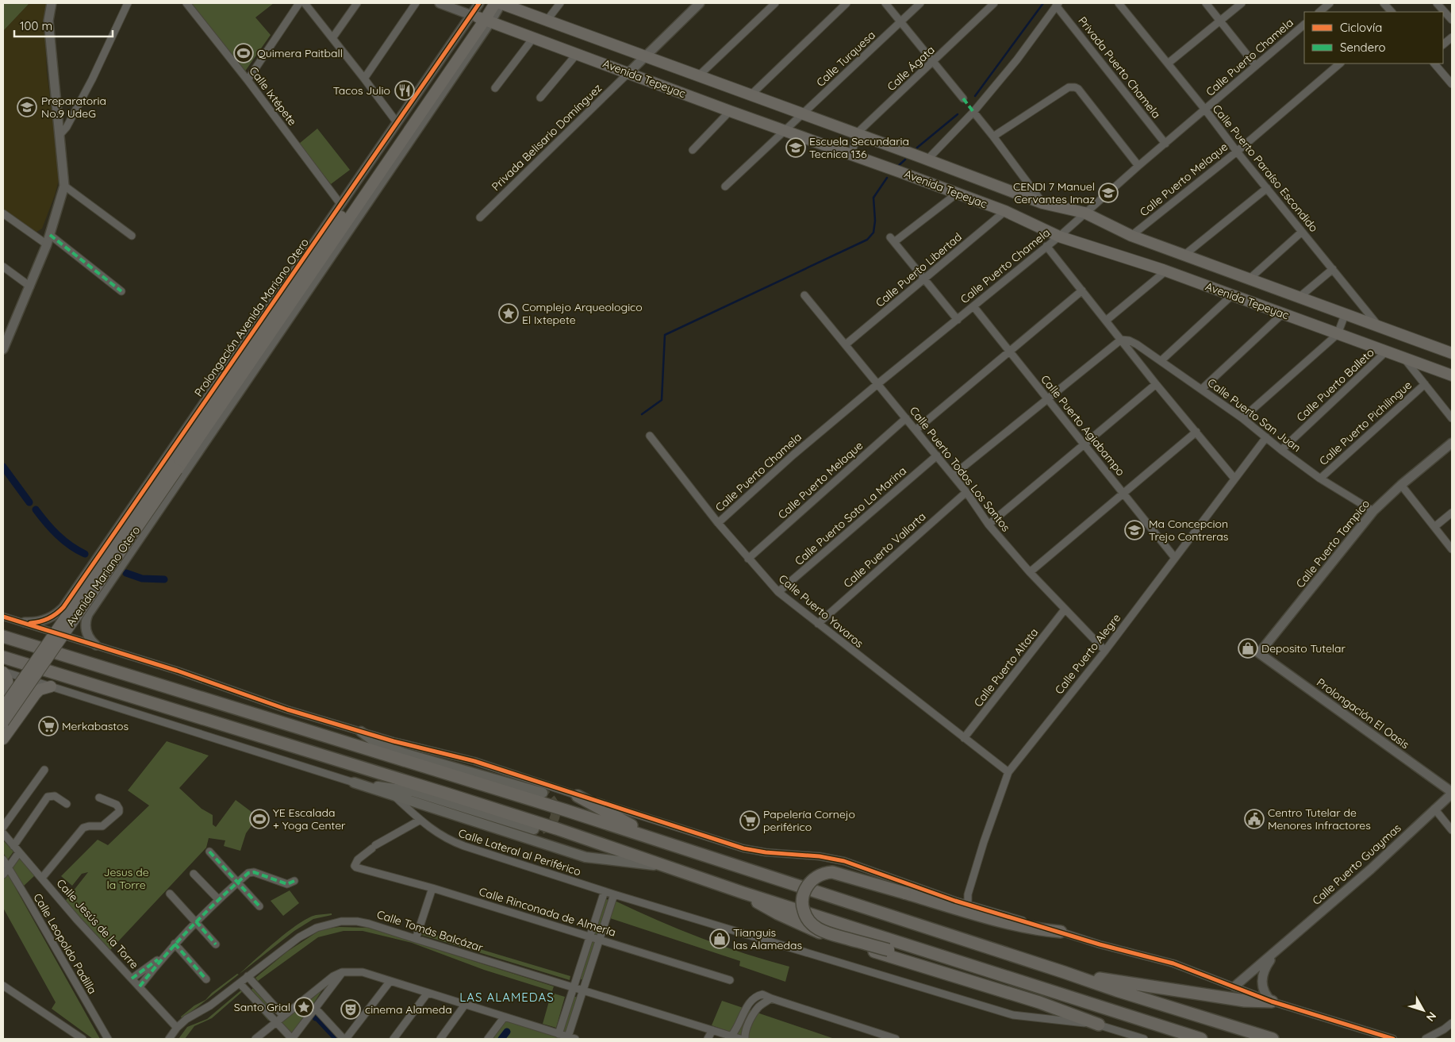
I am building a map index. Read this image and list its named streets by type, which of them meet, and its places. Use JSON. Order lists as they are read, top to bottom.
{
  "streets": {
    "main road": ["Avenida Tepeyac", "Prolongación Avenida Mariano Otero", "Avenida Mariano Otero"],
    "street": [
      "Calle Puerto Chamela",
      "Calle Turquesa",
      "Privada Puerto Chamela",
      "Calle Ágata",
      "Calle Ixtépete",
      "Privada Belisario Domínguez",
      "Calle Puerto Paraíso Escondido",
      "Calle Puerto Melaque",
      "Calle Puerto Libertad",
      "Calle Puerto Balleto",
      "Calle Puerto San Juan",
      "Calle Puerto Pichilingue",
      "Calle Puerto Agiabampo",
      "Calle Puerto Todos Los Santos",
      "Calle Puerto Soto La Marina",
      "Calle Puerto Tampico",
      "Calle Puerto Vallarta",
      "Calle Puerto Yavaros",
      "Calle Puerto Alegre",
      "Calle Puerto Altata",
      "Prolongación El Oasis",
      "Calle Lateral al Periférico",
      "Calle Puerto Guaymas",
      "Calle Rinconada de Almería",
      "Calle Jesús de la Torre",
      "Calle Tomás Balcázar",
      "Calle Leopoldo Padilla"
    ]
  },
  "crossings": [
    ["Calle Puerto Chamela", "Privada Puerto Chamela"],
    ["Calle Puerto Chamela", "Avenida Tepeyac"],
    ["Calle Puerto Chamela", "Calle Puerto Paraíso Escondido"],
    ["Calle Puerto Chamela", "Calle Puerto Agiabampo"],
    ["Calle Puerto Chamela", "Calle Puerto Todos Los Santos"],
    ["Calle Puerto Chamela", "Calle Puerto Yavaros"],
    ["Calle Turquesa", "Avenida Tepeyac"],
    ["Calle Ágata", "Avenida Tepeyac"],
    ["Avenida Tepeyac", "Privada Belisario Domínguez"],
    ["Avenida Tepeyac", "Calle Puerto Paraíso Escondido"],
    ["Avenida Tepeyac", "Calle Puerto Melaque"],
    ["Avenida Tepeyac", "Calle Puerto Libertad"],
    ["Avenida Tepeyac", "Prolongación Avenida Mariano Otero"],
    ["Avenida Tepeyac", "Calle Puerto Balleto"],
    ["Calle Ixtépete", "Prolongación Avenida Mariano Otero"],
    ["Calle Puerto Paraíso Escondido", "Calle Puerto Melaque"],
    ["Calle Puerto Melaque", "Calle Puerto Todos Los Santos"],
    ["Calle Puerto Melaque", "Calle Puerto Yavaros"],
    ["Calle Puerto Libertad", "Calle Puerto Todos Los Santos"],
    ["Prolongación Avenida Mariano Otero", "Avenida Mariano Otero"],
    ["Calle Puerto Balleto", "Calle Puerto San Juan"],
    ["Calle Puerto San Juan", "Calle Puerto Pichilingue"],
    ["Calle Puerto San Juan", "Calle Puerto Tampico"],
    ["Calle Puerto San Juan", "Calle Puerto Alegre"],
    ["Calle Puerto Agiabampo", "Calle Puerto Alegre"],
    ["Calle Puerto Todos Los Santos", "Calle Puerto Soto La Marina"],
    ["Calle Puerto Todos Los Santos", "Calle Puerto Vallarta"],
    ["Calle Puerto Todos Los Santos", "Calle Puerto Alegre"],
    ["Calle Puerto Todos Los Santos", "Calle Puerto Altata"],
    ["Calle Puerto Soto La Marina", "Calle Puerto Yavaros"],
    ["Calle Puerto Tampico", "Prolongación El Oasis"],
    ["Calle Puerto Vallarta", "Calle Puerto Yavaros"],
    ["Calle Puerto Yavaros", "Calle Puerto Alegre"],
    ["Calle Puerto Yavaros", "Calle Puerto Altata"],
    ["Prolongación El Oasis", "Calle Puerto Guaymas"],
    ["Calle Lateral al Periférico", "Calle Rinconada de Almería"],
    ["Calle Jesús de la Torre", "Calle Tomás Balcázar"]
  ],
  "districts": ["LAS ALAMEDAS"],
  "parks": ["Jesus de la Torre"],
  "places": {
    "sports": ["Quimera Paitball", "YE Escalada + Yoga Center"],
    "restaurant": ["Tacos Julio"],
    "school or university": [
      "Preparatoria No.9 UdeG",
      "Escuela Secundaria Tecnica 136",
      "CENDI 7 Manuel Cervantes Imaz",
      "Ma Concepcion Trejo Contreras"
    ],
    "place": ["Complejo Arqueologico El Ixtepete", "Santo Grial"],
    "shop": ["Deposito Tutelar", "Tianguis las Alamedas"],
    "supermarket": ["Merkabastos", "Papelería Cornejo periférico"],
    "public building": ["Centro Tutelar de Menores Infractores"],
    "theatre": ["cinema Alameda"]
  },
  "legend": ["Ciclovía", "Sendero"],
  "scale_bar": "100 m",
  "north": "bottom right"
}
